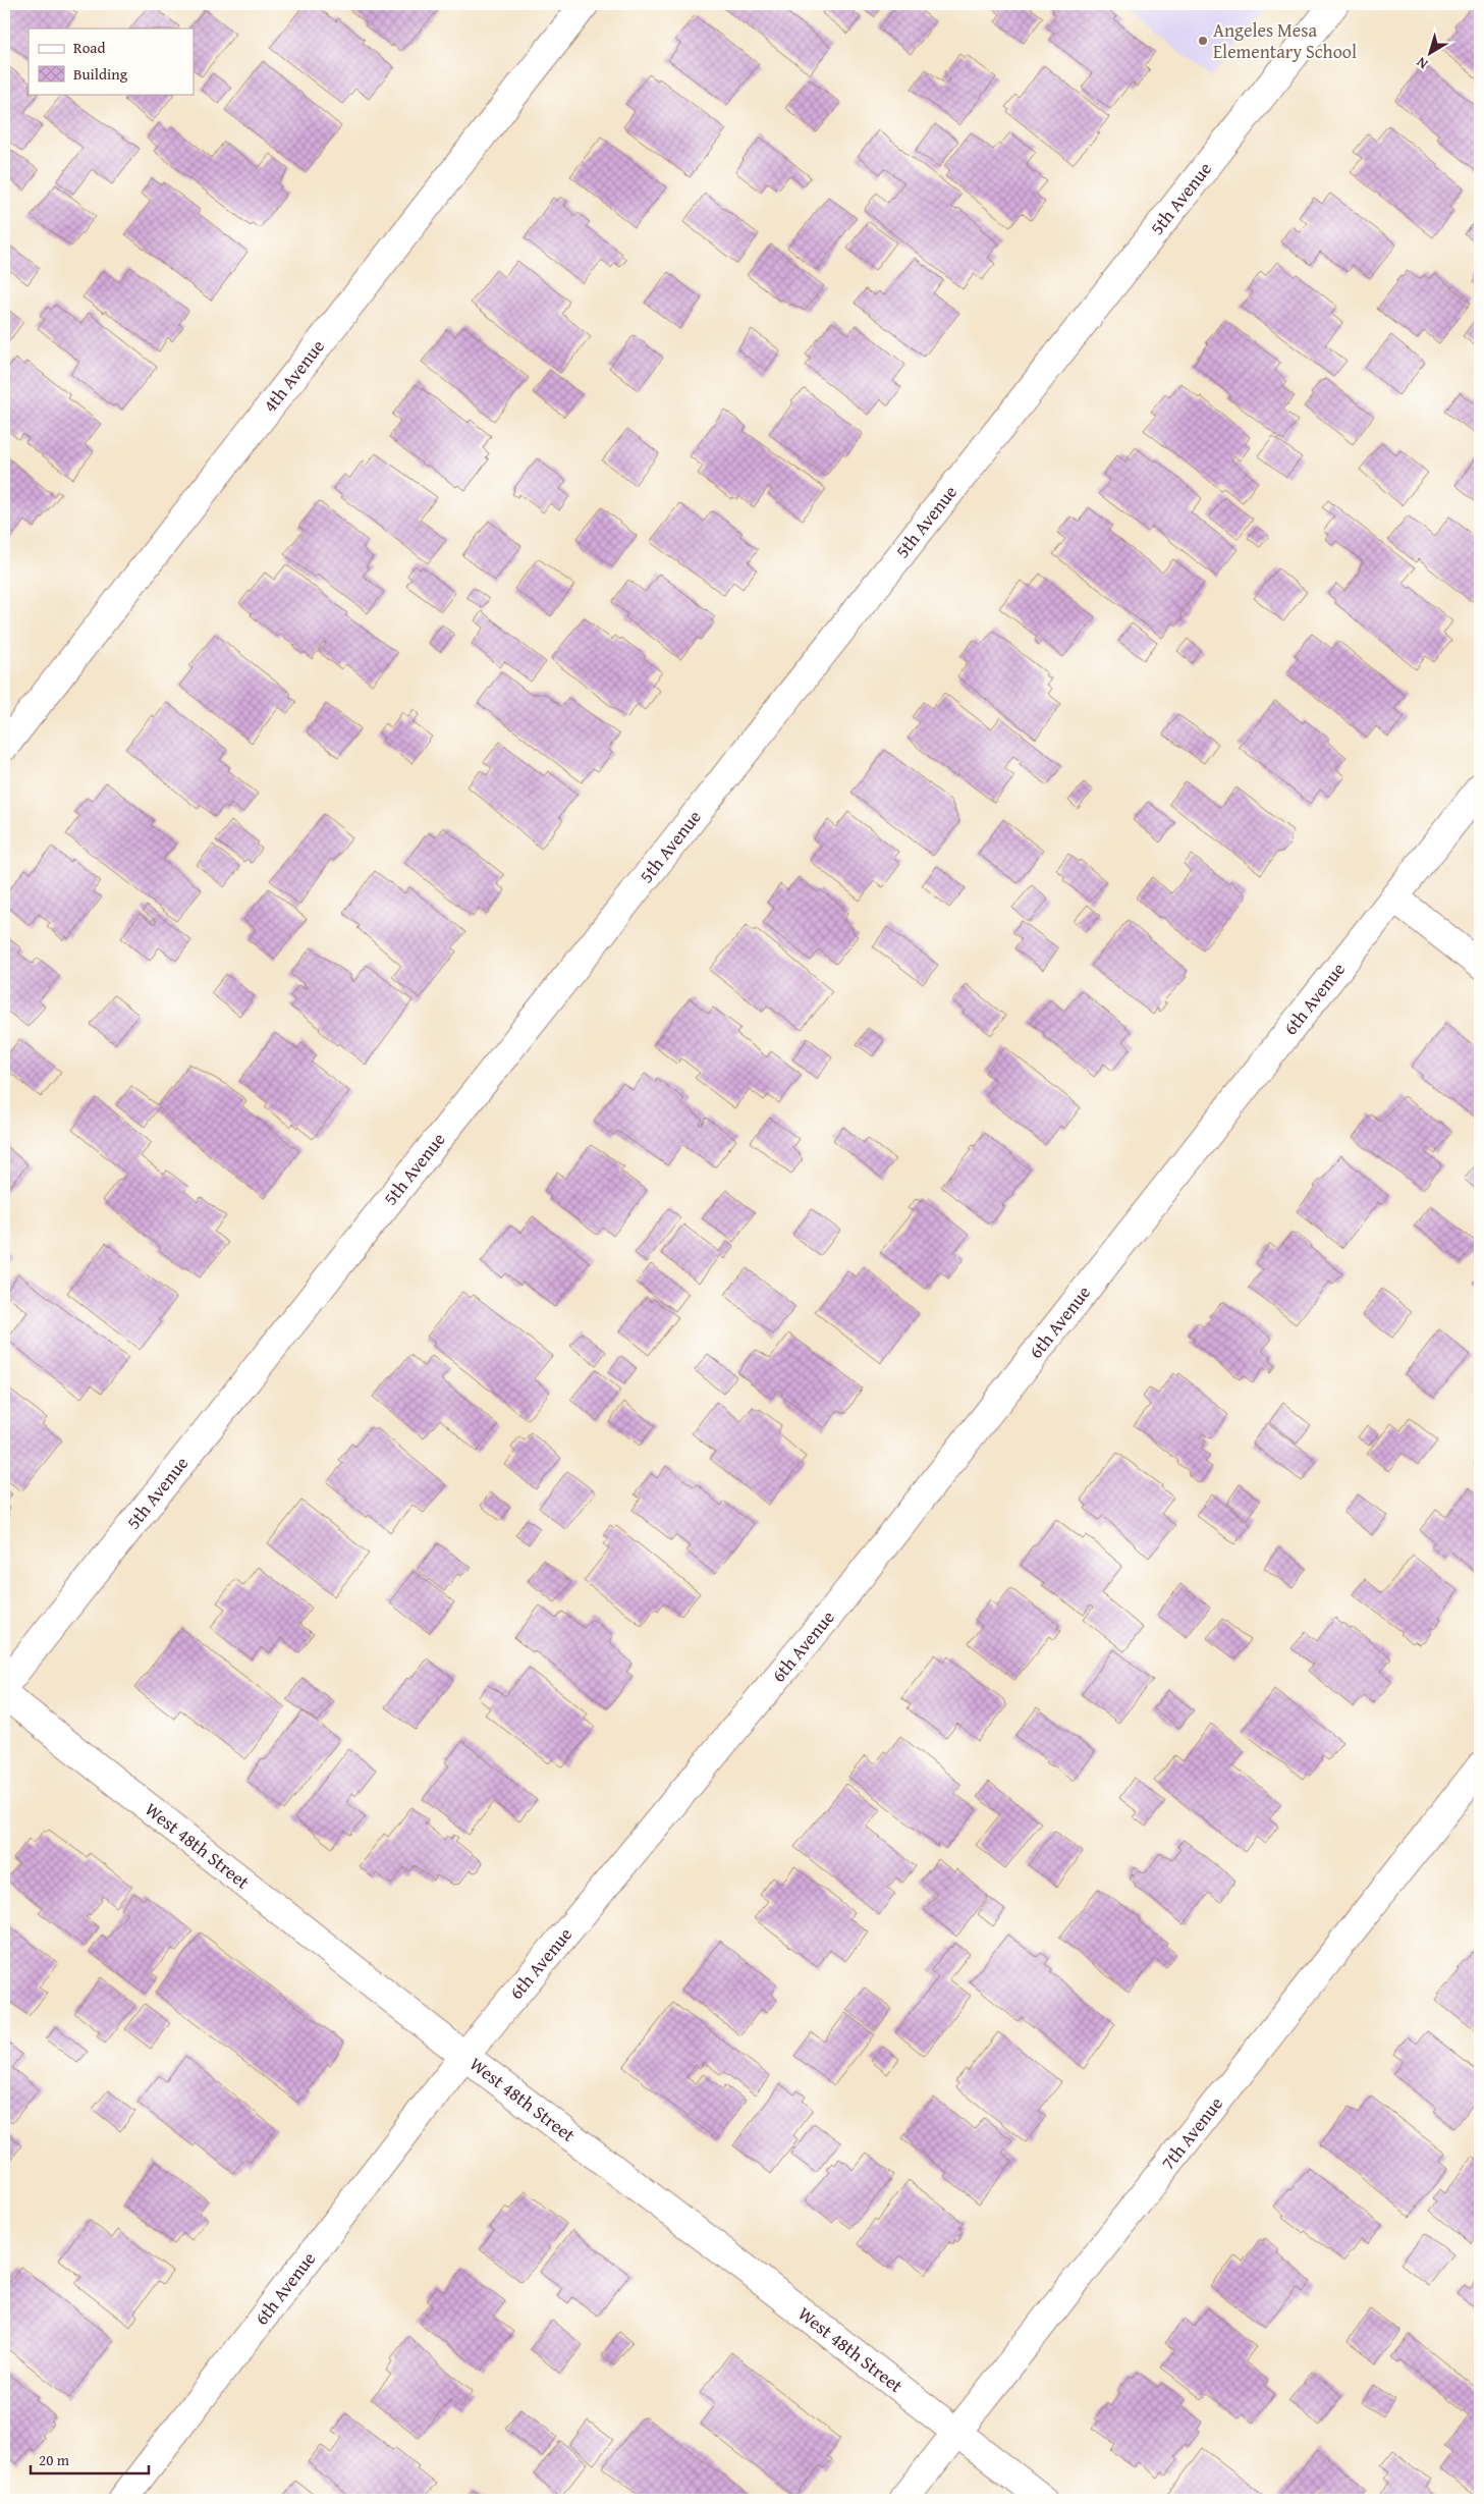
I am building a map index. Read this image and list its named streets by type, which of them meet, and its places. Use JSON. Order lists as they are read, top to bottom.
{
  "streets": {
    "street": [
      "5th Avenue",
      "4th Avenue",
      "6th Avenue",
      "West 48th Street",
      "7th Avenue"
    ]
  },
  "crossings": [
    ["6th Avenue", "West 48th Street"],
    ["West 48th Street", "7th Avenue"]
  ],
  "places": ["Angeles Mesa Elementary School"],
  "legend": ["Road", "Building"],
  "scale_bar": "20 m",
  "north": "bottom left"
}
